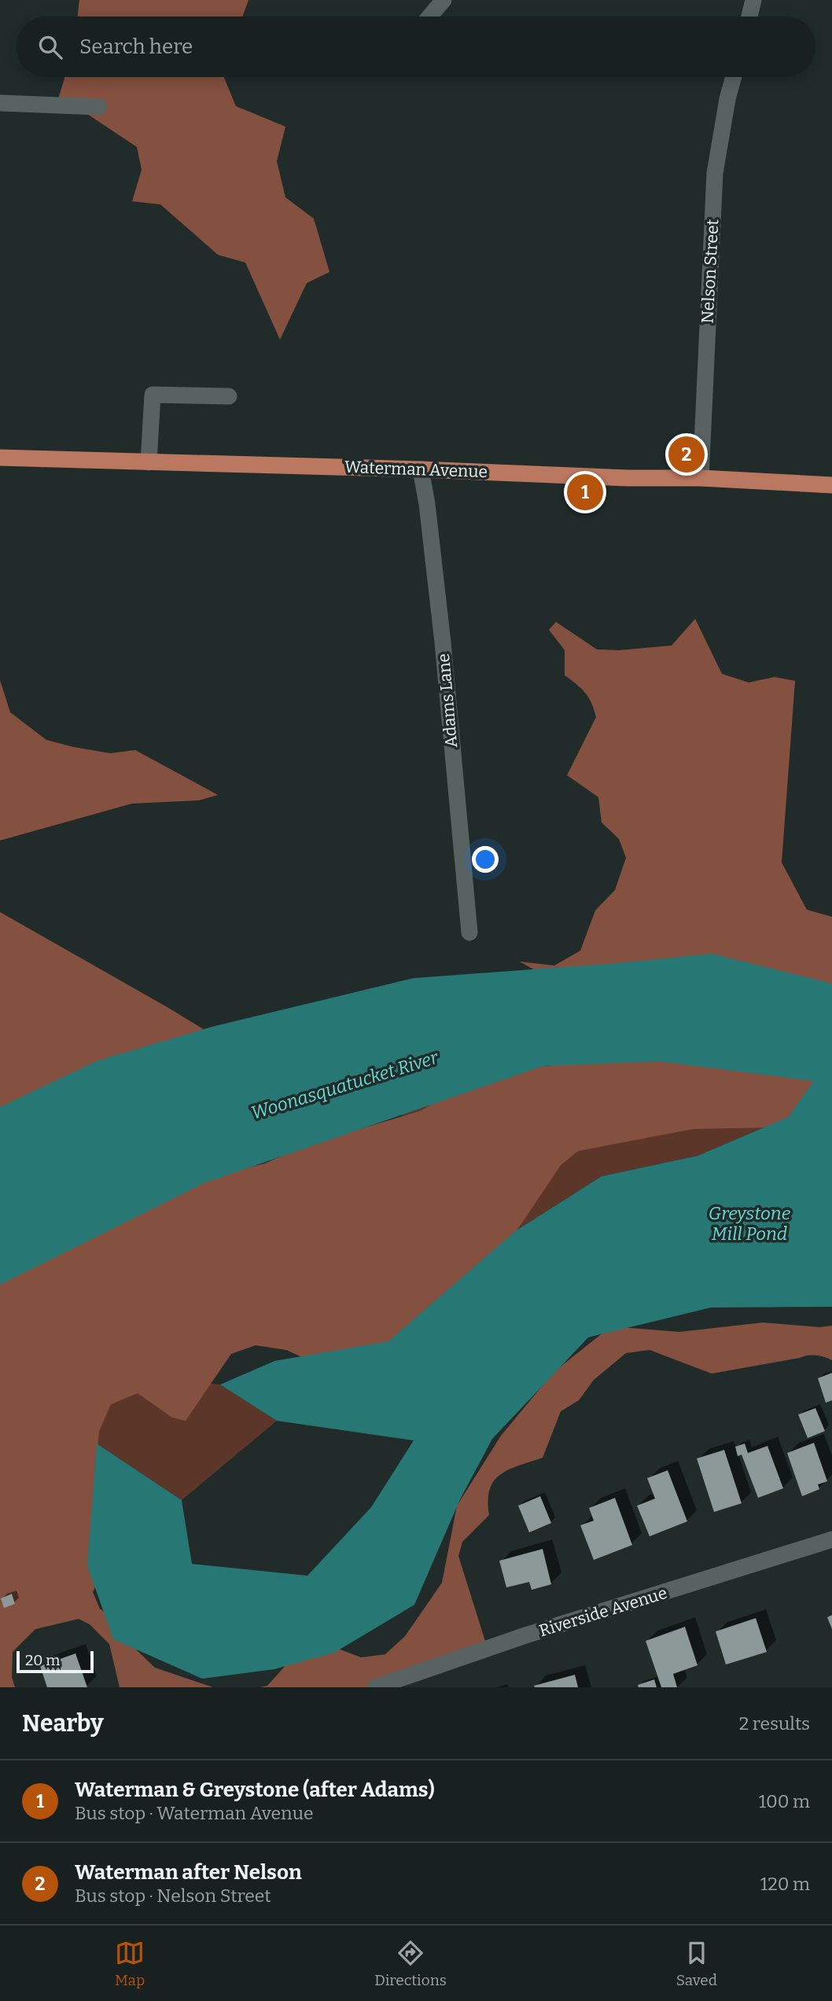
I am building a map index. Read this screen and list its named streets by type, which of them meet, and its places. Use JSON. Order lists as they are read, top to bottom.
{
  "streets": {
    "main road": ["Waterman Avenue"],
    "street": ["Nelson Street", "Adams Lane", "Riverside Avenue"]
  },
  "crossings": [
    ["Nelson Street", "Waterman Avenue"],
    ["Waterman Avenue", "Adams Lane"]
  ],
  "water": ["Woonasquatucket River", "Greystone Mill Pond"],
  "scale_bar": "20 m",
  "page": {
    "search": "Search here",
    "pins": ["2", "1"],
    "scale": "20 m",
    "heading": ["Nearby", "2 results"],
    "list": [
      {
        "mark": "1",
        "name": "Waterman & Greystone (after Adams)",
        "note": "Bus stop · Waterman Avenue",
        "value": "100 m"
      },
      {
        "mark": "2",
        "name": "Waterman after Nelson",
        "note": "Bus stop · Nelson Street",
        "value": "120 m"
      }
    ],
    "nav": ["Map", "Directions", "Saved"]
  }
}
